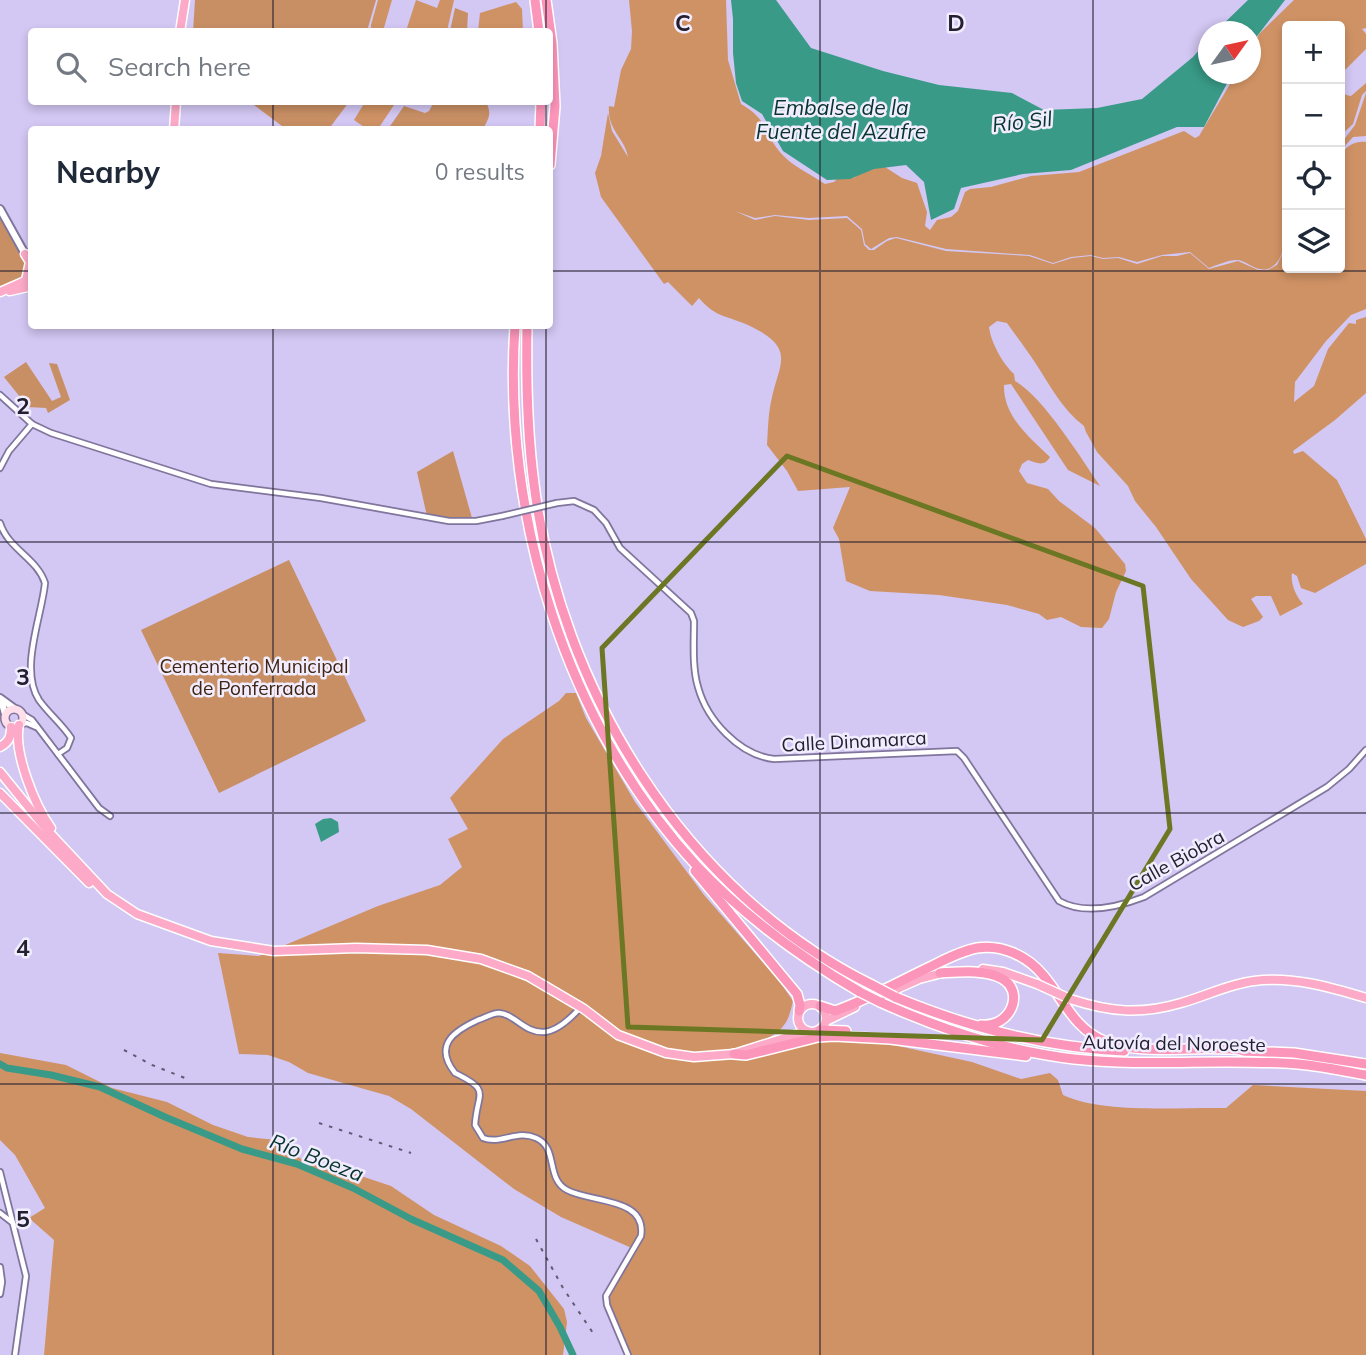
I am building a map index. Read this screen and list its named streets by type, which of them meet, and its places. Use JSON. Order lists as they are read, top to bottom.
{
  "streets": {
    "highway": ["Autovía del Noroeste"],
    "street": ["Calle Dinamarca", "Calle Biobra"]
  },
  "crossings": [
    ["Calle Dinamarca", "Calle Biobra"]
  ],
  "water": ["Embalse de la Fuente del Azufre", "Río Sil", "Río Boeza"],
  "parks": ["Cementerio Municipal de Ponferrada"],
  "north": "top right",
  "page": {
    "map_buttons": ["+", "−"],
    "search": "Search here",
    "heading": ["Nearby", "0 results"]
  },
  "grid": {
    "columns": ["C", "D"],
    "rows": [
      "2",
      "3",
      "4",
      "5"
    ]
  }
}
